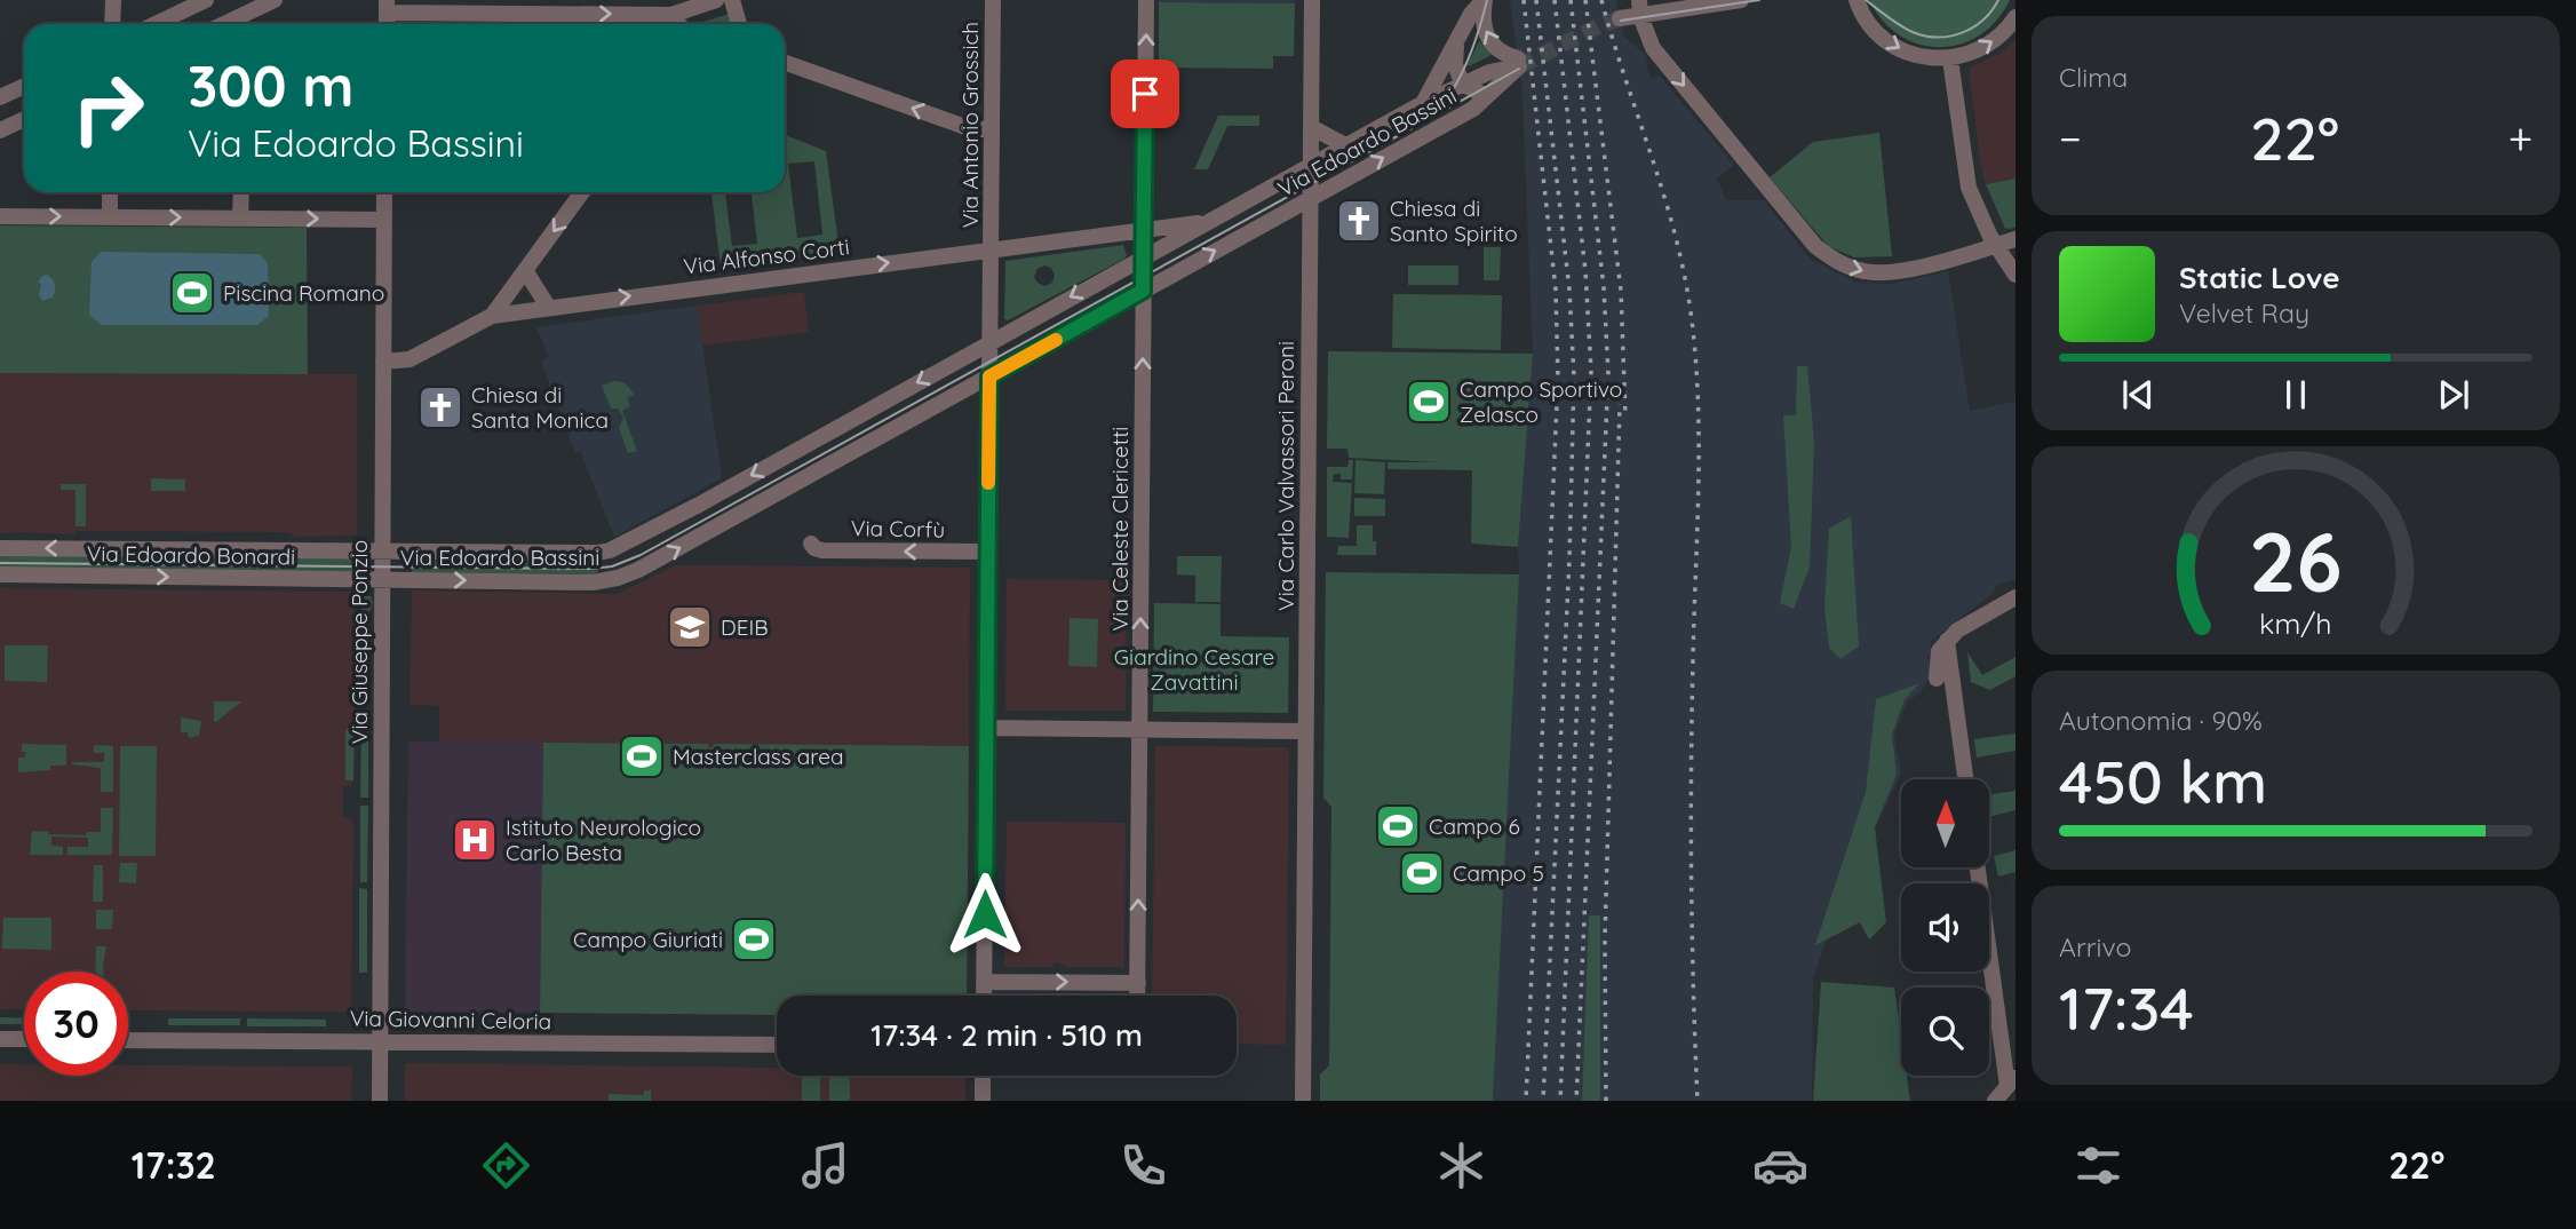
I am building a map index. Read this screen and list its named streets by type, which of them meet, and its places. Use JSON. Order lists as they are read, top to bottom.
{
  "streets": {
    "street": [
      "Via Antonio Grossich",
      "Via Edoardo Bassini",
      "Via Alfonso Corti",
      "Via Carlo Valvassori Peroni",
      "Via Corfù",
      "Via Celeste Clericetti",
      "Via Edoardo Bonardi",
      "Via Giuseppe Ponzio",
      "Via Giovanni Celoria"
    ]
  },
  "crossings": [
    ["Via Antonio Grossich", "Via Edoardo Bassini"],
    ["Via Antonio Grossich", "Via Alfonso Corti"],
    ["Via Edoardo Bassini", "Via Alfonso Corti"],
    ["Via Edoardo Bassini", "Via Carlo Valvassori Peroni"],
    ["Via Edoardo Bassini", "Via Celeste Clericetti"],
    ["Via Edoardo Bassini", "Via Edoardo Bonardi"],
    ["Via Edoardo Bassini", "Via Giuseppe Ponzio"],
    ["Via Alfonso Corti", "Via Giuseppe Ponzio"],
    ["Via Edoardo Bonardi", "Via Giuseppe Ponzio"],
    ["Via Giuseppe Ponzio", "Via Giovanni Celoria"]
  ],
  "one_way": ["Via Alfonso Corti", "Via Corfù", "Via Celeste Clericetti"],
  "parks": ["Giardino Cesare Zavattini"],
  "places": {
    "church": ["Chiesa di Santo Spirito", "Chiesa di Santa Monica"],
    "sports": [
      "Piscina Romano",
      "Campo Sportivo Zelasco",
      "Masterclass area",
      "Campo 6",
      "Campo 5",
      "Campo Giuriati"
    ],
    "school or university": ["DEIB"],
    "hospital": ["Istituto Neurologico Carlo Besta"]
  },
  "north": "top",
  "page": {
    "tile": [
      "Clima",
      ["Autonomia · 90%", "450 km"],
      ["Arrivo", "17:34"]
    ],
    "turn": ["300 m", "Via Edoardo Bassini"],
    "heat": ["−", "22°", "+"],
    "song": ["Static Love", "Velvet Ray"],
    "limit": "30",
    "trip": "17:34 · 2 min · 510 m",
    "tabs": ["17:32", "22°"],
    "gauge": ["26", "km/h"]
  }
}
